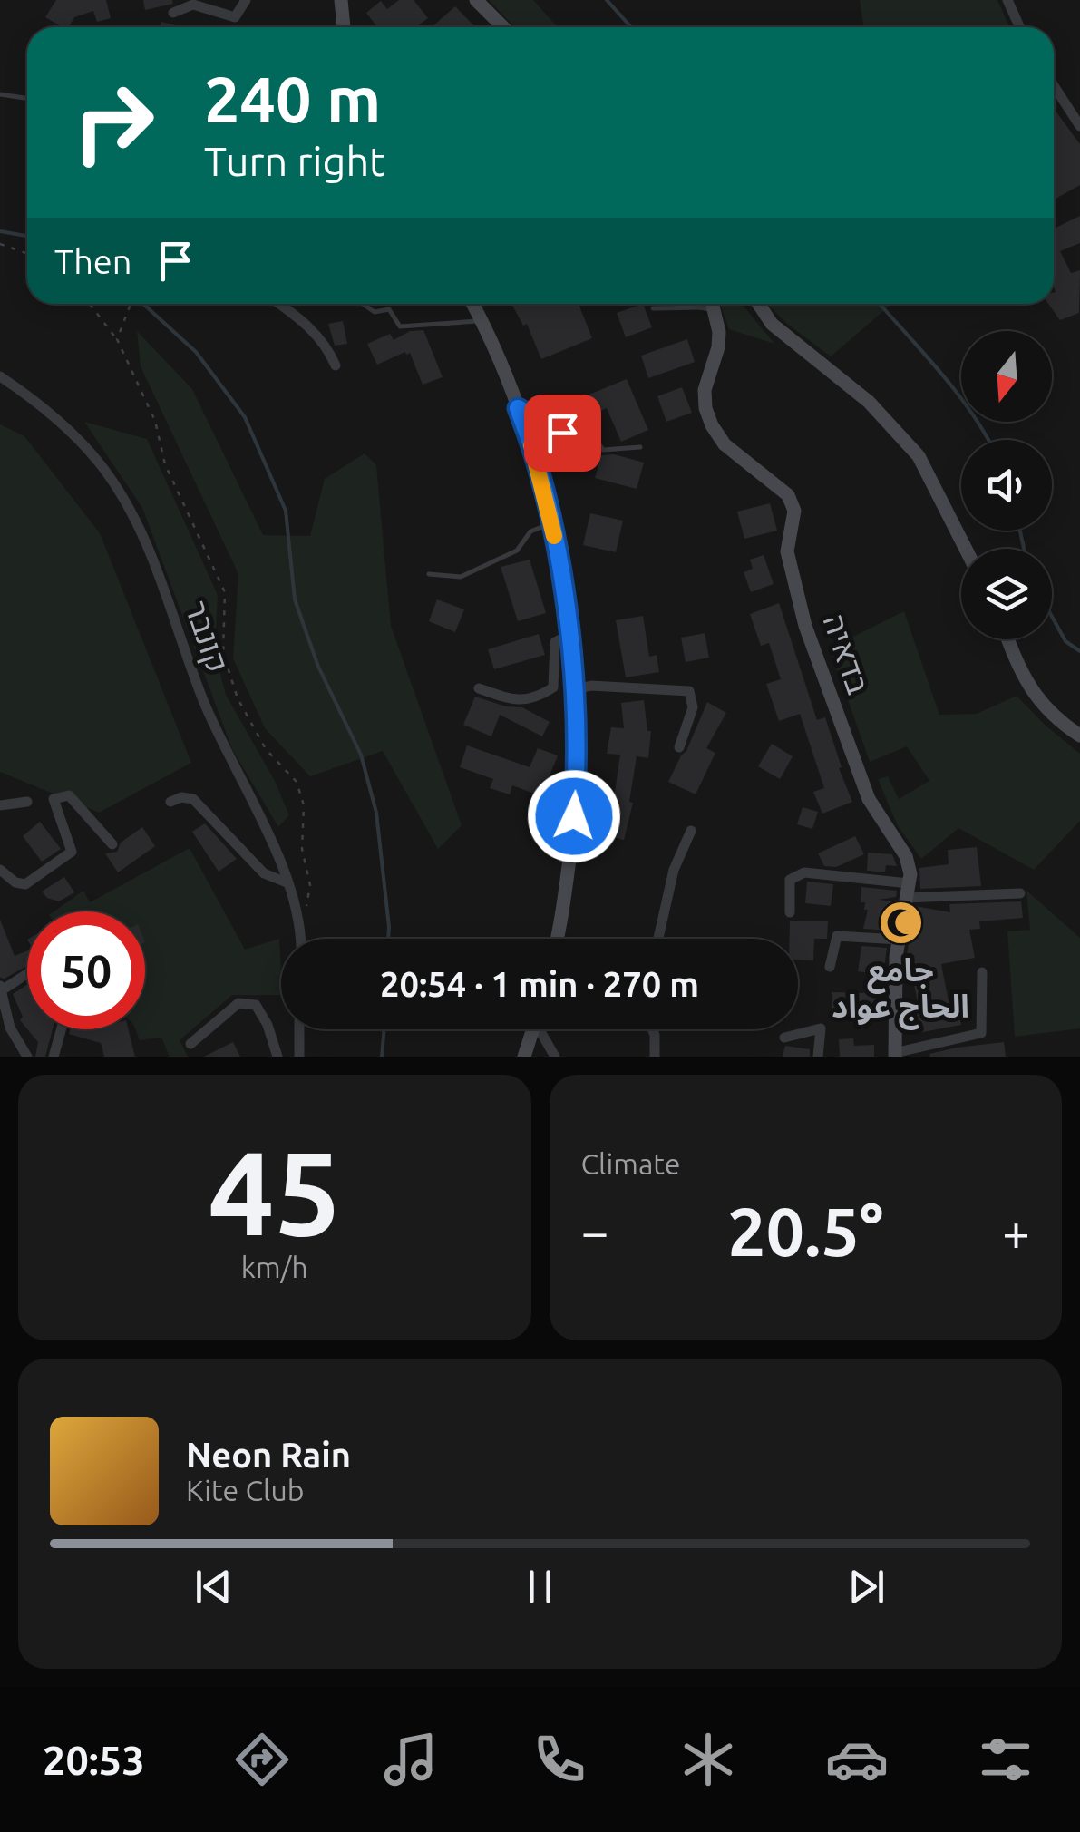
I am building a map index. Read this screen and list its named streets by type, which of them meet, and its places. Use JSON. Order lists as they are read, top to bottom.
{
  "streets": {
    "street": ["קונבר", "בדאיה"]
  },
  "places": {
    "mosque": ["جامع الحاج عواد"]
  },
  "north": "bottom",
  "page": {
    "turn": ["240 m", "Turn right"],
    "then": "Then",
    "limit": "50",
    "trip": "20:54 · 1 min · 270 m",
    "tile": [
      ["45", "km/h"],
      "Climate"
    ],
    "heat": ["−", "20.5°", "+"],
    "song": ["Neon Rain", "Kite Club"],
    "tabs": "20:53"
  }
}
